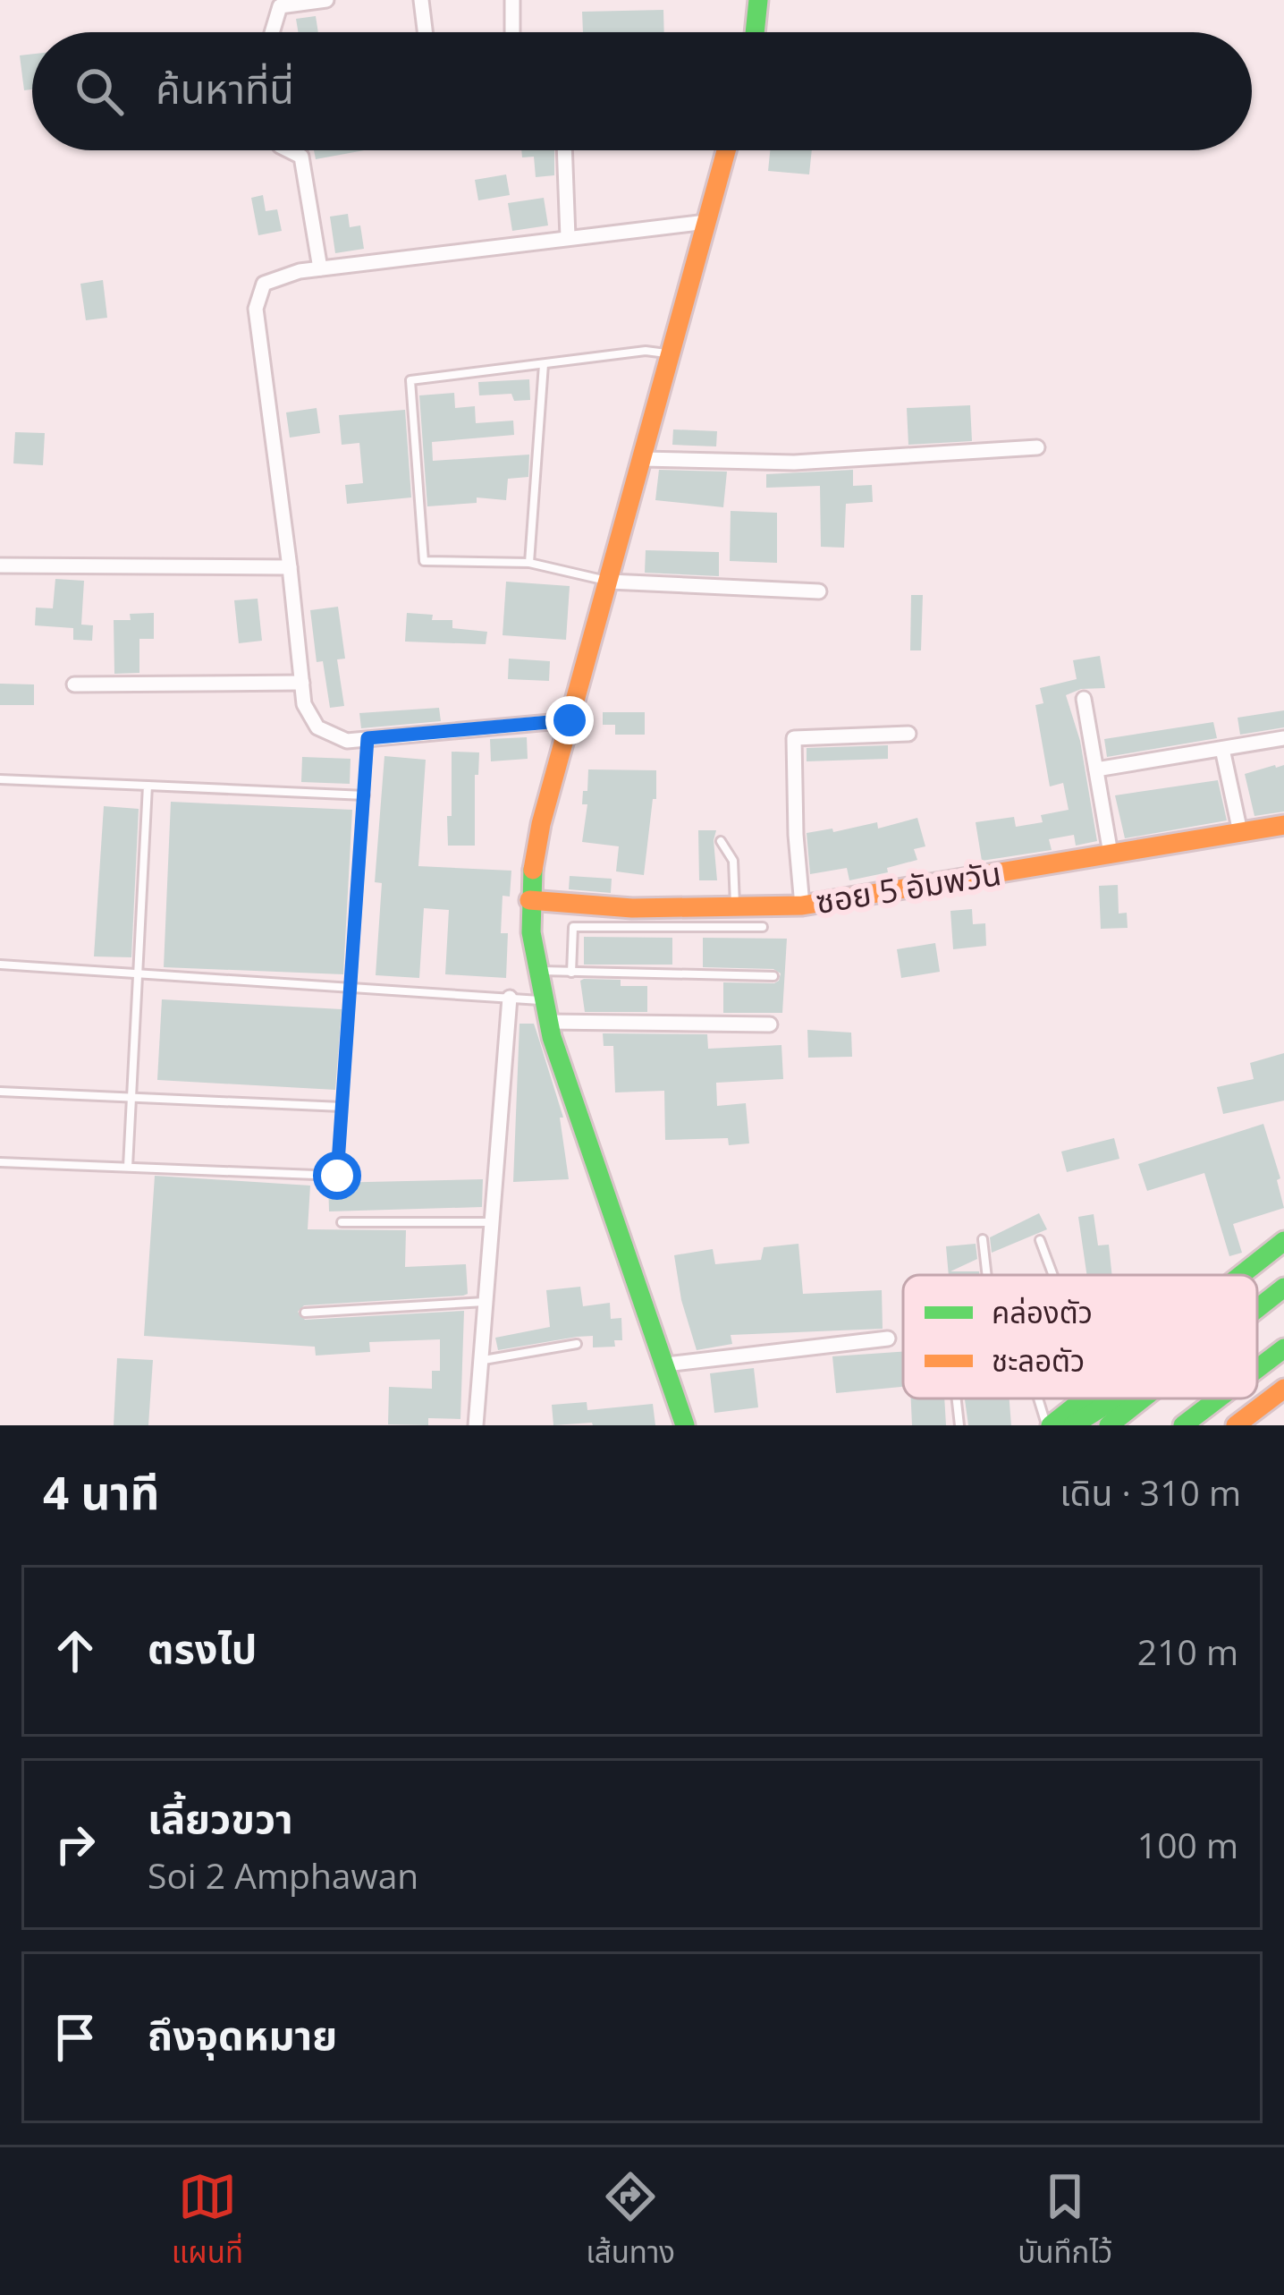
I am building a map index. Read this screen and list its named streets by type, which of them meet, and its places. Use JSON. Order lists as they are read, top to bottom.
{
  "streets": {
    "street": ["ซอย 5 อัมพวัน"]
  },
  "legend": ["คล่องตัว", "ชะลอตัว"],
  "page": {
    "search": "ค้นหาที่นี่",
    "heading": ["4 นาที", "เดิน · 310 m"],
    "list": [
      ["ตรงไป", "210 m"],
      ["เลี้ยวขวา", "Soi 2 Amphawan", "100 m"],
      "ถึงจุดหมาย"
    ],
    "nav": ["แผนที่", "เส้นทาง", "บันทึกไว้"]
  }
}
